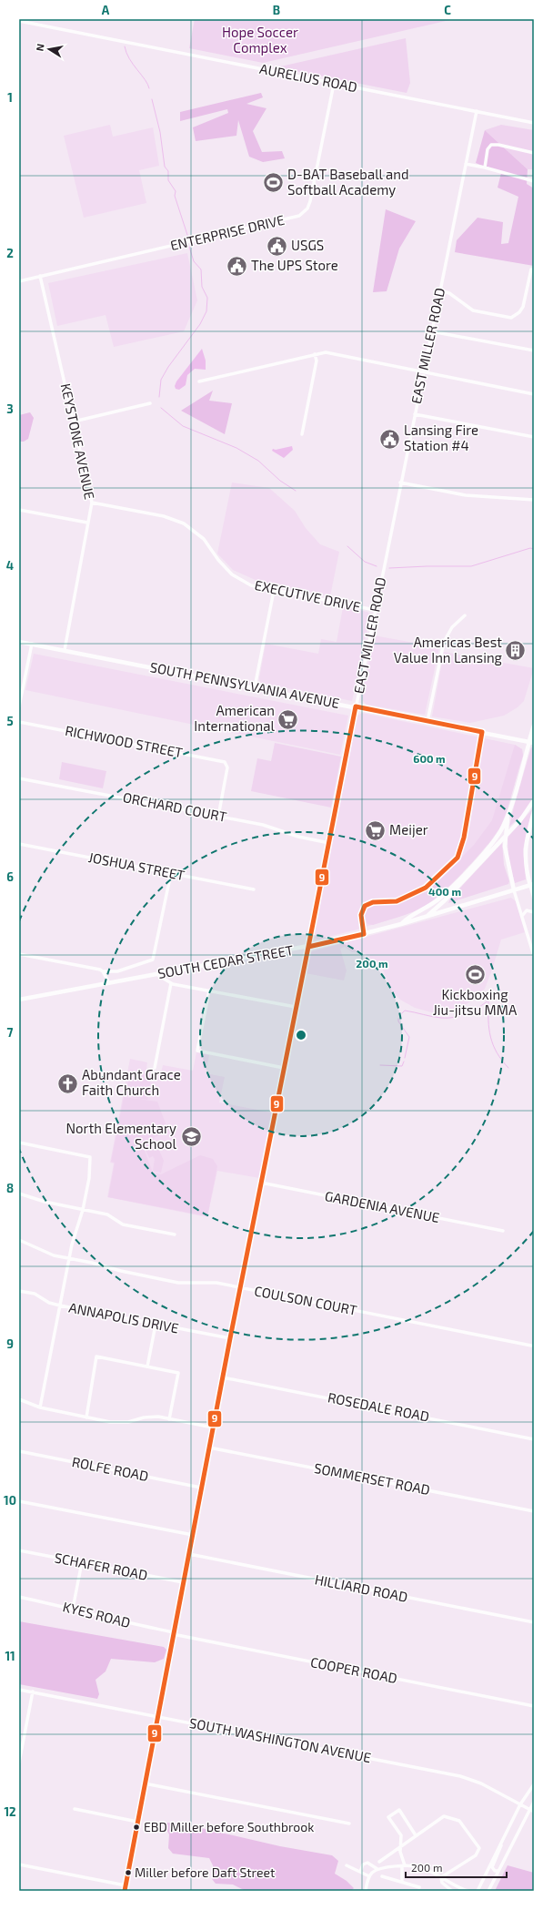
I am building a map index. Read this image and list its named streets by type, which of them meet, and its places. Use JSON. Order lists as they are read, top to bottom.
{
  "streets": {
    "main road": ["SOUTH PENNSYLVANIA AVENUE", "SOUTH CEDAR STREET"],
    "street": [
      "AURELIUS ROAD",
      "ENTERPRISE DRIVE",
      "EAST MILLER ROAD",
      "KEYSTONE AVENUE",
      "EXECUTIVE DRIVE",
      "RICHWOOD STREET",
      "ORCHARD COURT",
      "JOSHUA STREET",
      "GARDENIA AVENUE",
      "COULSON COURT",
      "ANNAPOLIS DRIVE",
      "ROSEDALE ROAD",
      "ROLFE ROAD",
      "SOMMERSET ROAD",
      "SCHAFER ROAD",
      "HILLIARD ROAD",
      "KYES ROAD",
      "COOPER ROAD",
      "SOUTH WASHINGTON AVENUE"
    ]
  },
  "crossings": [
    ["AURELIUS ROAD", "ENTERPRISE DRIVE"],
    ["AURELIUS ROAD", "EAST MILLER ROAD"],
    ["ENTERPRISE DRIVE", "KEYSTONE AVENUE"],
    ["EAST MILLER ROAD", "EXECUTIVE DRIVE"],
    ["EAST MILLER ROAD", "SOUTH PENNSYLVANIA AVENUE"],
    ["EAST MILLER ROAD", "ORCHARD COURT"],
    ["EAST MILLER ROAD", "SOUTH CEDAR STREET"],
    ["EAST MILLER ROAD", "GARDENIA AVENUE"],
    ["EAST MILLER ROAD", "COULSON COURT"],
    ["EAST MILLER ROAD", "ANNAPOLIS DRIVE"],
    ["EAST MILLER ROAD", "ROSEDALE ROAD"],
    ["EAST MILLER ROAD", "ROLFE ROAD"],
    ["EAST MILLER ROAD", "SOMMERSET ROAD"],
    ["EAST MILLER ROAD", "SCHAFER ROAD"],
    ["EAST MILLER ROAD", "HILLIARD ROAD"],
    ["EAST MILLER ROAD", "KYES ROAD"],
    ["EAST MILLER ROAD", "COOPER ROAD"],
    ["EAST MILLER ROAD", "SOUTH WASHINGTON AVENUE"],
    ["KEYSTONE AVENUE", "EXECUTIVE DRIVE"],
    ["KEYSTONE AVENUE", "SOUTH PENNSYLVANIA AVENUE"],
    ["RICHWOOD STREET", "ORCHARD COURT"],
    ["KYES ROAD", "COOPER ROAD"]
  ],
  "parks": ["Hope Soccer Complex"],
  "places": {
    "sports": ["D-BAT Baseball and Softball Academy", "Kickboxing Jiu-jitsu MMA"],
    "public building": ["USGS", "The UPS Store", "Lansing Fire Station #4"],
    "building": ["Americas Best Value Inn Lansing"],
    "supermarket": ["American International", "Meijer"],
    "church": ["Abundant Grace Faith Church"],
    "school or university": ["North Elementary School"],
    "other": ["EBD Miller before Southbrook", "Miller before Daft Street"]
  },
  "lines": ["transit line 9"],
  "scale_bar": "200 m",
  "north": "left",
  "grid": {
    "columns": ["A", "B", "C"],
    "rows": [
      "1",
      "2",
      "3",
      "4",
      "5",
      "6",
      "7",
      "8",
      "9",
      "10",
      "11",
      "12"
    ]
  },
  "rings": ["600 m", "400 m", "200 m"]
}
